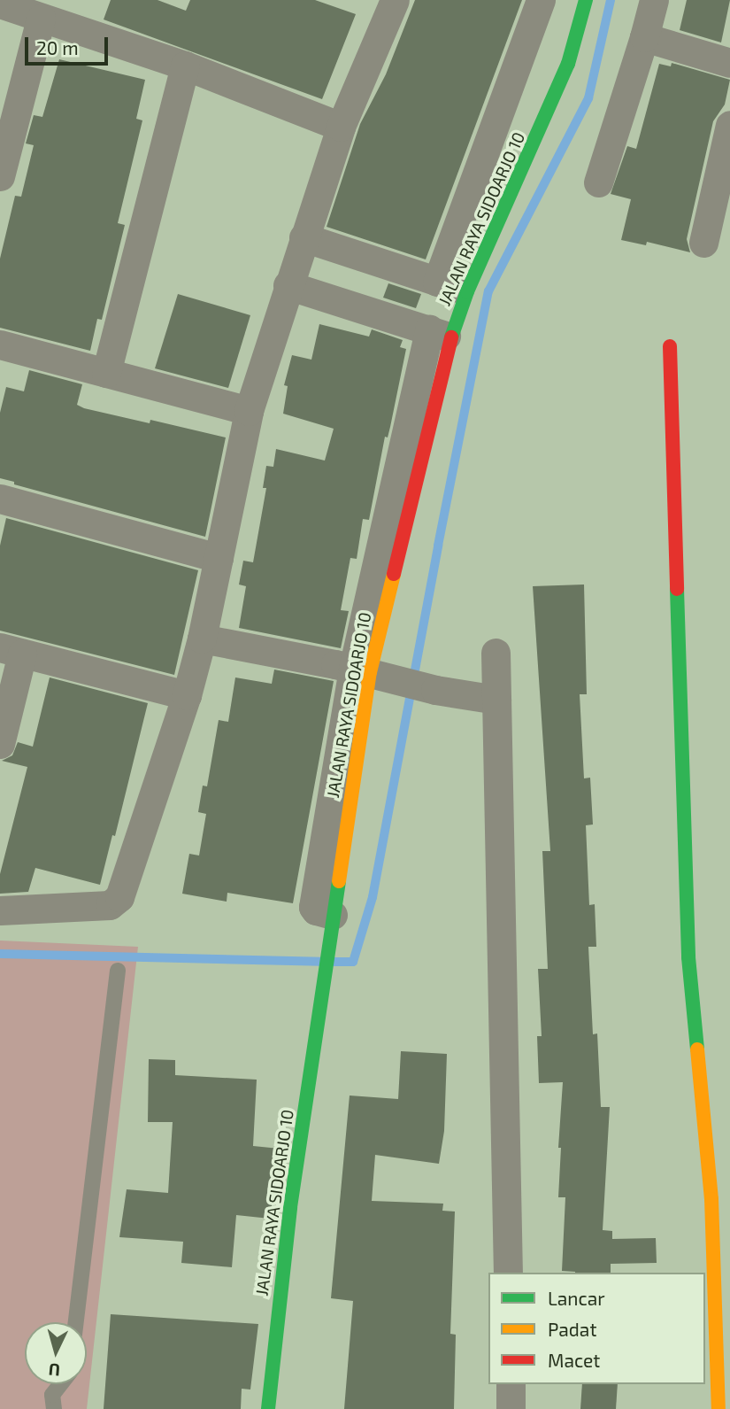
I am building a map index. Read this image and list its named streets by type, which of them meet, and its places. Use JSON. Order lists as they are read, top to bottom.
{
  "streets": {
    "street": ["JALAN RAYA SIDOARJO 10"]
  },
  "legend": ["Lancar", "Padat", "Macet"],
  "scale_bar": "20 m",
  "north": "bottom"
}
